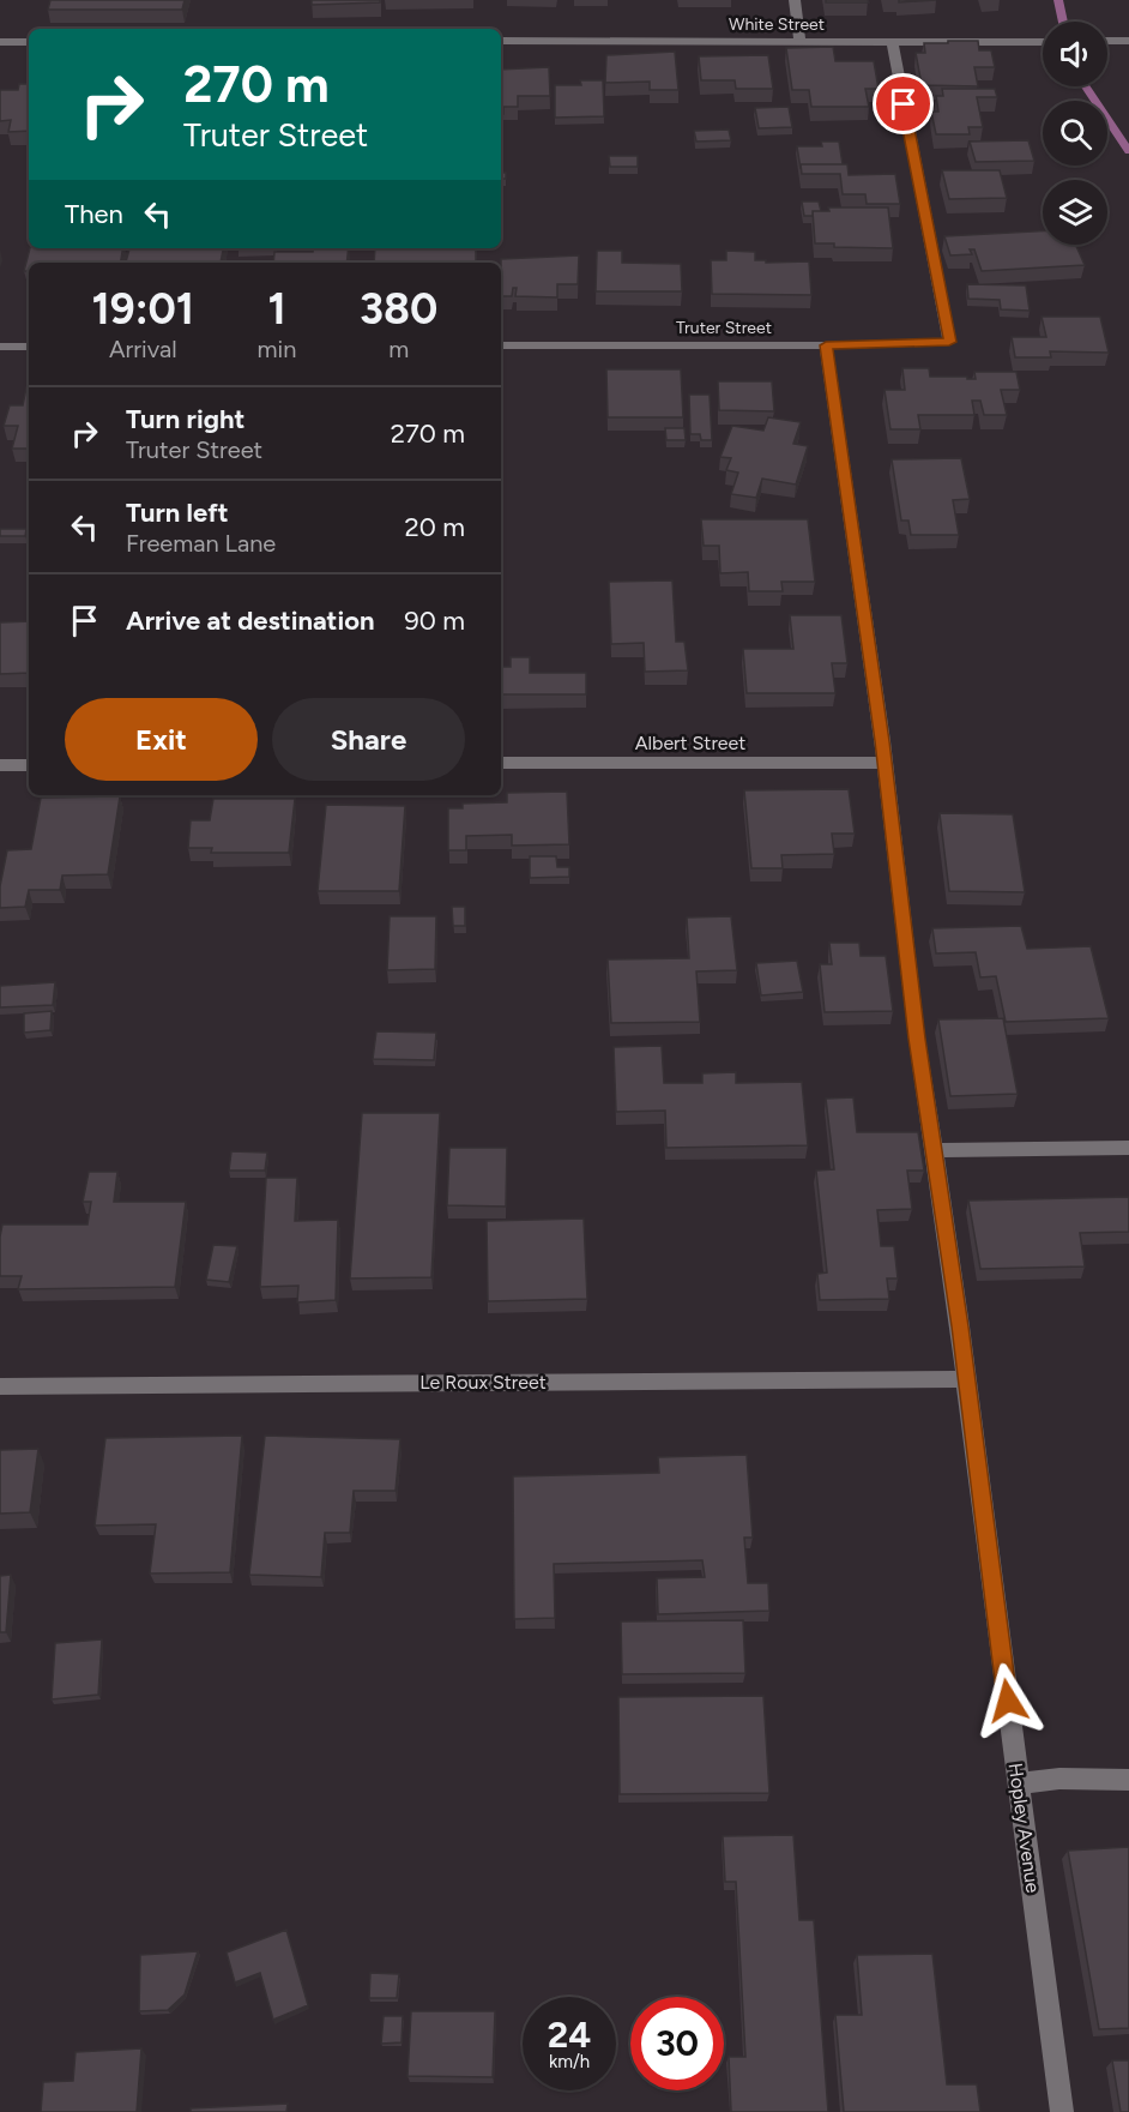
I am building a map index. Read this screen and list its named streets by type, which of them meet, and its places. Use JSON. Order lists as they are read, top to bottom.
{
  "streets": {
    "street": [
      "White Street",
      "Truter Street",
      "Albert Street",
      "Le Roux Street",
      "Hopley Avenue"
    ]
  },
  "crossings": [
    ["White Street", "Truter Street"],
    ["Truter Street", "Hopley Avenue"],
    ["Albert Street", "Hopley Avenue"],
    ["Le Roux Street", "Hopley Avenue"]
  ],
  "page": {
    "turn": ["270 m", "Truter Street"],
    "then": "Then",
    "eta": [
      "19:01",
      "Arrival",
      "1",
      "min",
      "380",
      "m"
    ],
    "list": [
      {
        "name": "Turn right",
        "note": "Truter Street",
        "value": "270 m"
      },
      {
        "name": "Turn left",
        "note": "Freeman Lane",
        "value": "20 m"
      },
      {
        "name": "Arrive at destination",
        "value": "90 m"
      }
    ],
    "buttons": ["Exit", "Share"],
    "speed": "24 km/h",
    "limit": "30"
  }
}
